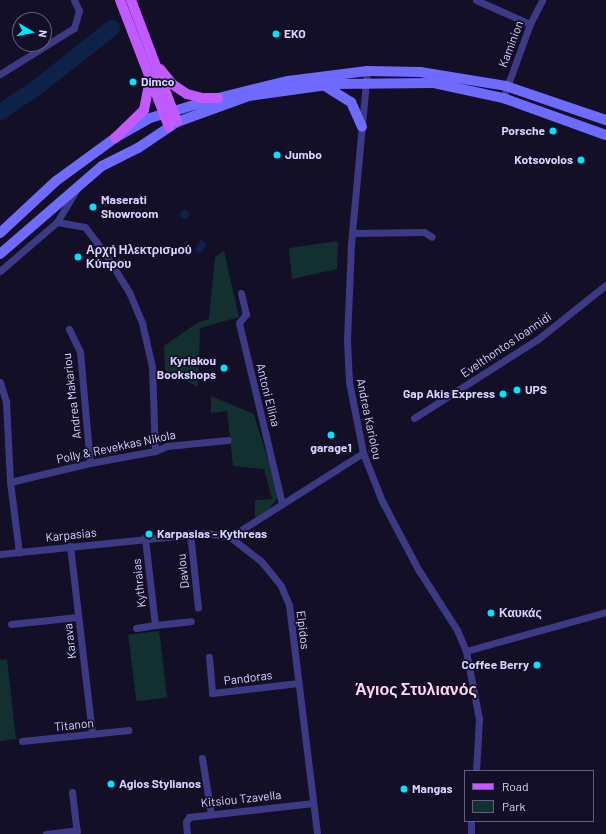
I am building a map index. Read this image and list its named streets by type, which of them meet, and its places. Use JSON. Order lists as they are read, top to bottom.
{
  "streets": {
    "street": [
      "Kaminion",
      "Evelthontos Ioannidi",
      "Antoni Ellina",
      "Andrea Makariou",
      "Andrea Kariolou",
      "Polly & Revekkas Nikola",
      "Karpasias",
      "Davlou",
      "Kythraias",
      "Elpidos",
      "Karava",
      "Pandoras",
      "Titanon",
      "Kitsiou Tzavella"
    ]
  },
  "crossings": [
    ["Andrea Makariou", "Polly & Revekkas Nikola"],
    ["Karpasias", "Kythraias"],
    ["Karpasias", "Karava"],
    ["Elpidos", "Pandoras"],
    ["Elpidos", "Kitsiou Tzavella"],
    ["Karava", "Titanon"]
  ],
  "districts": ["Άγιος Στυλιανός"],
  "places": [
    "EKO",
    "Dimco",
    "Porsche",
    "Jumbo",
    "Kotsovolos",
    "Maserati Showroom",
    "Αρχή Ηλεκτρισμού Κύπρου",
    "Kyriakou Bookshops",
    "UPS",
    "Gap Akis Express",
    "garage1",
    "Karpasias - Kythreas",
    "Καυκάς",
    "Coffee Berry",
    "Agios Stylianos",
    "Mangas"
  ],
  "legend": ["Road", "Park"],
  "north": "right"
}
